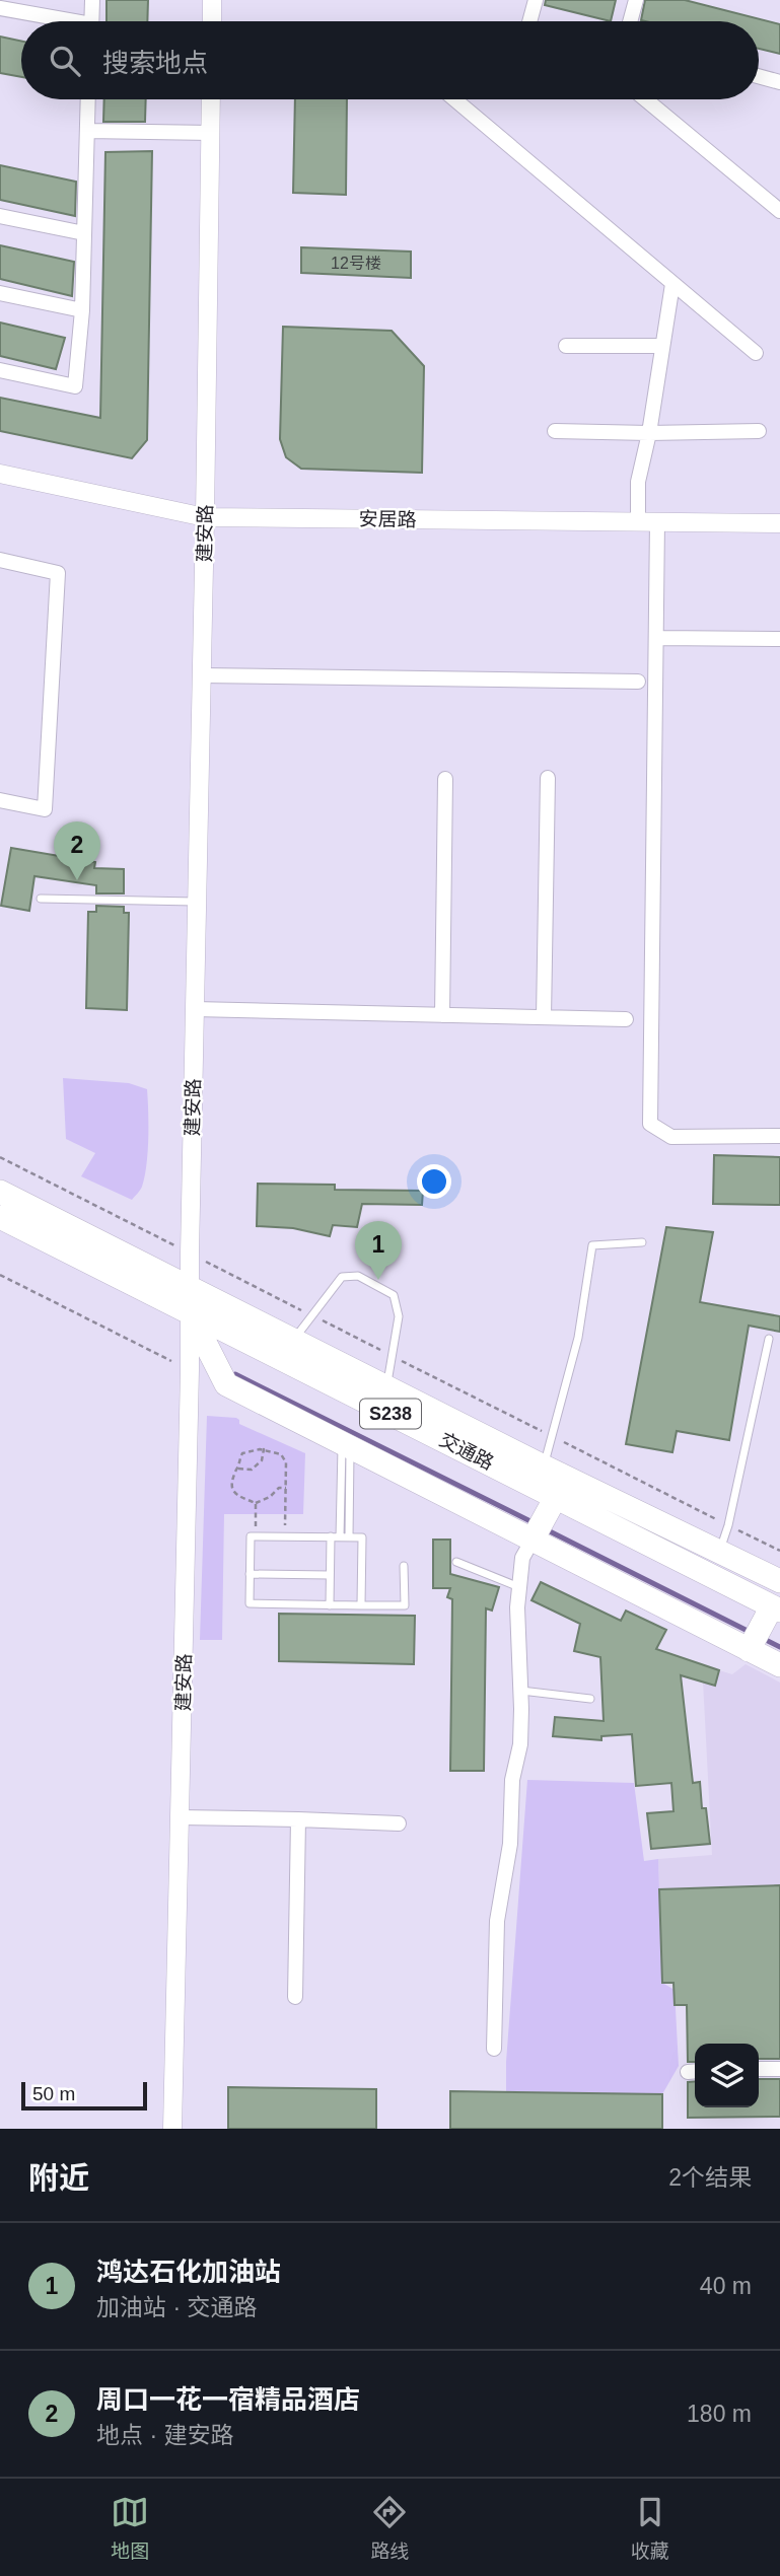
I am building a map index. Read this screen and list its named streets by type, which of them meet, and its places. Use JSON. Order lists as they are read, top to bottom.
{
  "streets": {
    "main road": ["S238", "交通路"],
    "street": ["安居路", "建安路"]
  },
  "crossings": [
    ["安居路", "建安路"],
    ["建安路", "交通路"]
  ],
  "house_numbers": ["12号楼"],
  "scale_bar": "50 m",
  "page": {
    "search": "搜索地点",
    "pins": ["2", "1"],
    "scale": "50 m",
    "heading": ["附近", "2个结果"],
    "list": [
      {
        "mark": "1",
        "name": "鸿达石化加油站",
        "note": "加油站 · 交通路",
        "value": "40 m"
      },
      {
        "mark": "2",
        "name": "周口一花一宿精品酒店",
        "note": "地点 · 建安路",
        "value": "180 m"
      }
    ],
    "nav": ["地图", "路线", "收藏"]
  }
}
